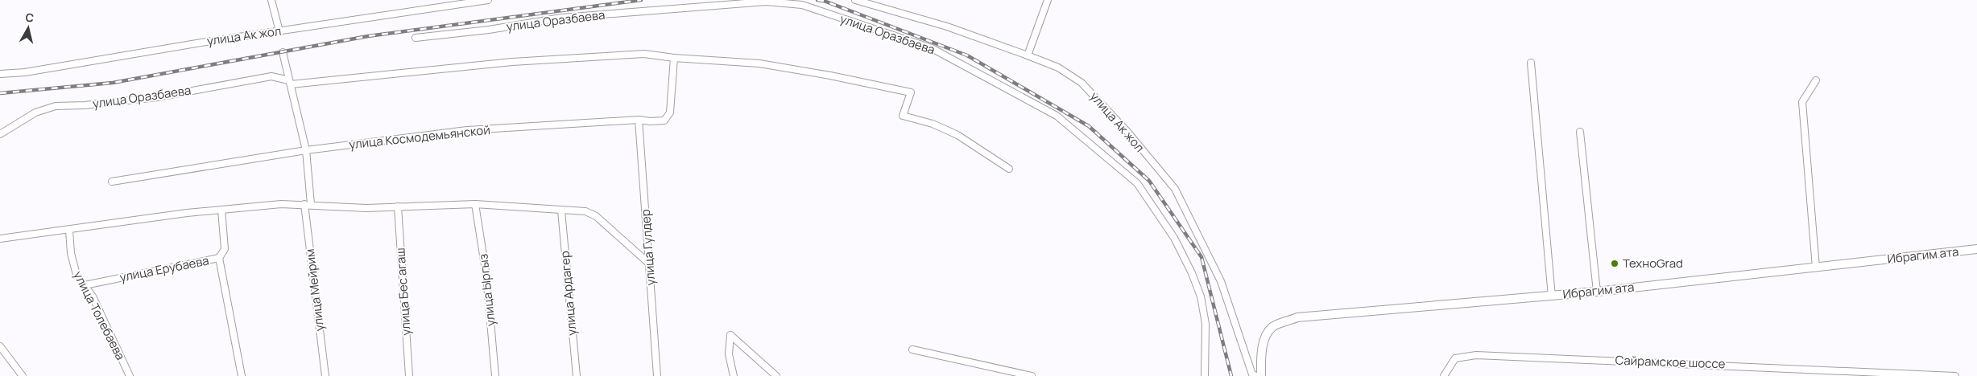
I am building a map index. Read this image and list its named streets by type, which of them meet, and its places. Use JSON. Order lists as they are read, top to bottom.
{
  "streets": {
    "street": [
      "улица Оразбаева",
      "улица Ак жол",
      "улица Космодемьянской",
      "улица Гулдер",
      "Ибрагим ата",
      "улица Ерубаева",
      "улица Мейрим",
      "улица Ыргыз",
      "улица Бес агаш",
      "улица Ардагер",
      "улица Толебаева",
      "Сайрамское шоссе"
    ]
  },
  "crossings": [
    ["улица Оразбаева", "улица Космодемьянской"],
    ["улица Оразбаева", "улица Мейрим"],
    ["улица Космодемьянской", "улица Гулдер"],
    ["улица Космодемьянской", "улица Мейрим"],
    ["улица Ерубаева", "улица Толебаева"]
  ],
  "places": ["ТехноGrad"],
  "north": "top"
}
